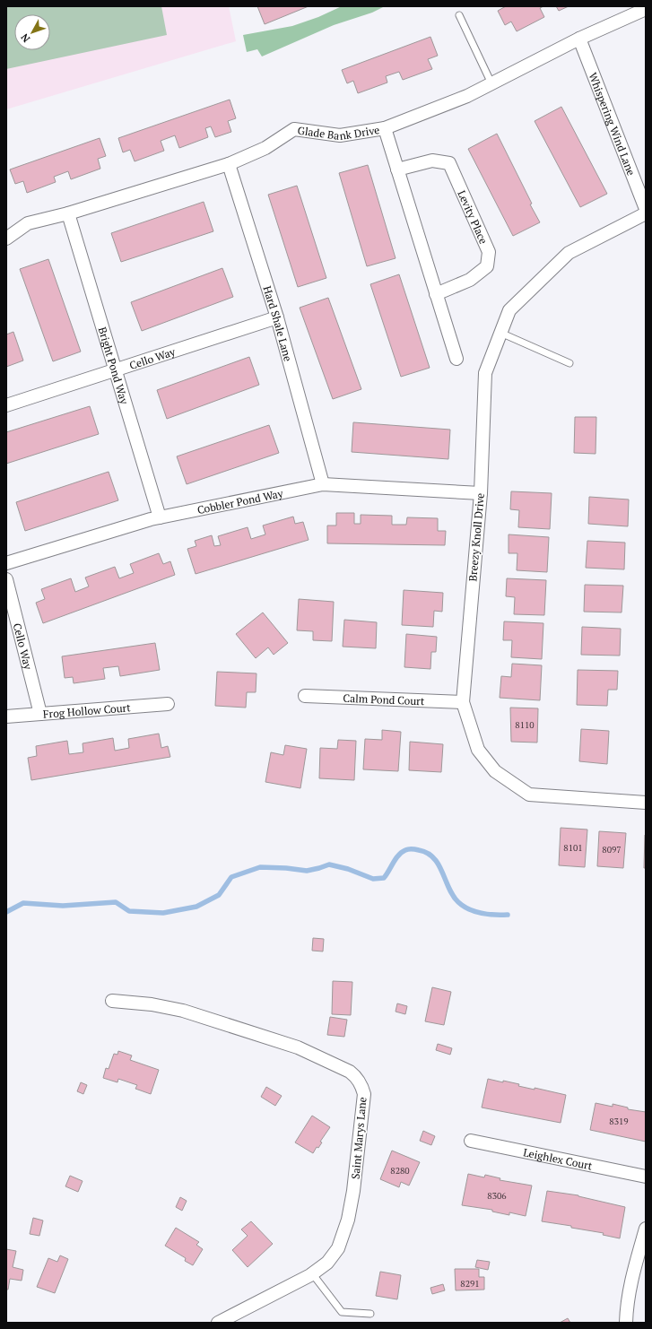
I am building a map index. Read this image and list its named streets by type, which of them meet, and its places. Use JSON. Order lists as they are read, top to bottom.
{
  "streets": {
    "street": [
      "Whispering Wind Lane",
      "Glade Bank Drive",
      "Levity Place",
      "Hard Shale Lane",
      "Cello Way",
      "Bright Pond Way",
      "Cobbler Pond Way",
      "Breezy Knoll Drive",
      "Calm Pond Court",
      "Frog Hollow Court",
      "Saint Marys Lane",
      "Leighlex Court"
    ]
  },
  "crossings": [
    ["Whispering Wind Lane", "Glade Bank Drive"],
    ["Glade Bank Drive", "Hard Shale Lane"],
    ["Glade Bank Drive", "Bright Pond Way"],
    ["Hard Shale Lane", "Cello Way"],
    ["Hard Shale Lane", "Cobbler Pond Way"],
    ["Cello Way", "Bright Pond Way"],
    ["Cello Way", "Frog Hollow Court"],
    ["Bright Pond Way", "Cobbler Pond Way"],
    ["Cobbler Pond Way", "Breezy Knoll Drive"],
    ["Breezy Knoll Drive", "Calm Pond Court"]
  ],
  "house_numbers": [
    "8110",
    "8101",
    "8097",
    "8319",
    "8280",
    "8306",
    "8291"
  ],
  "north": "bottom left"
}
